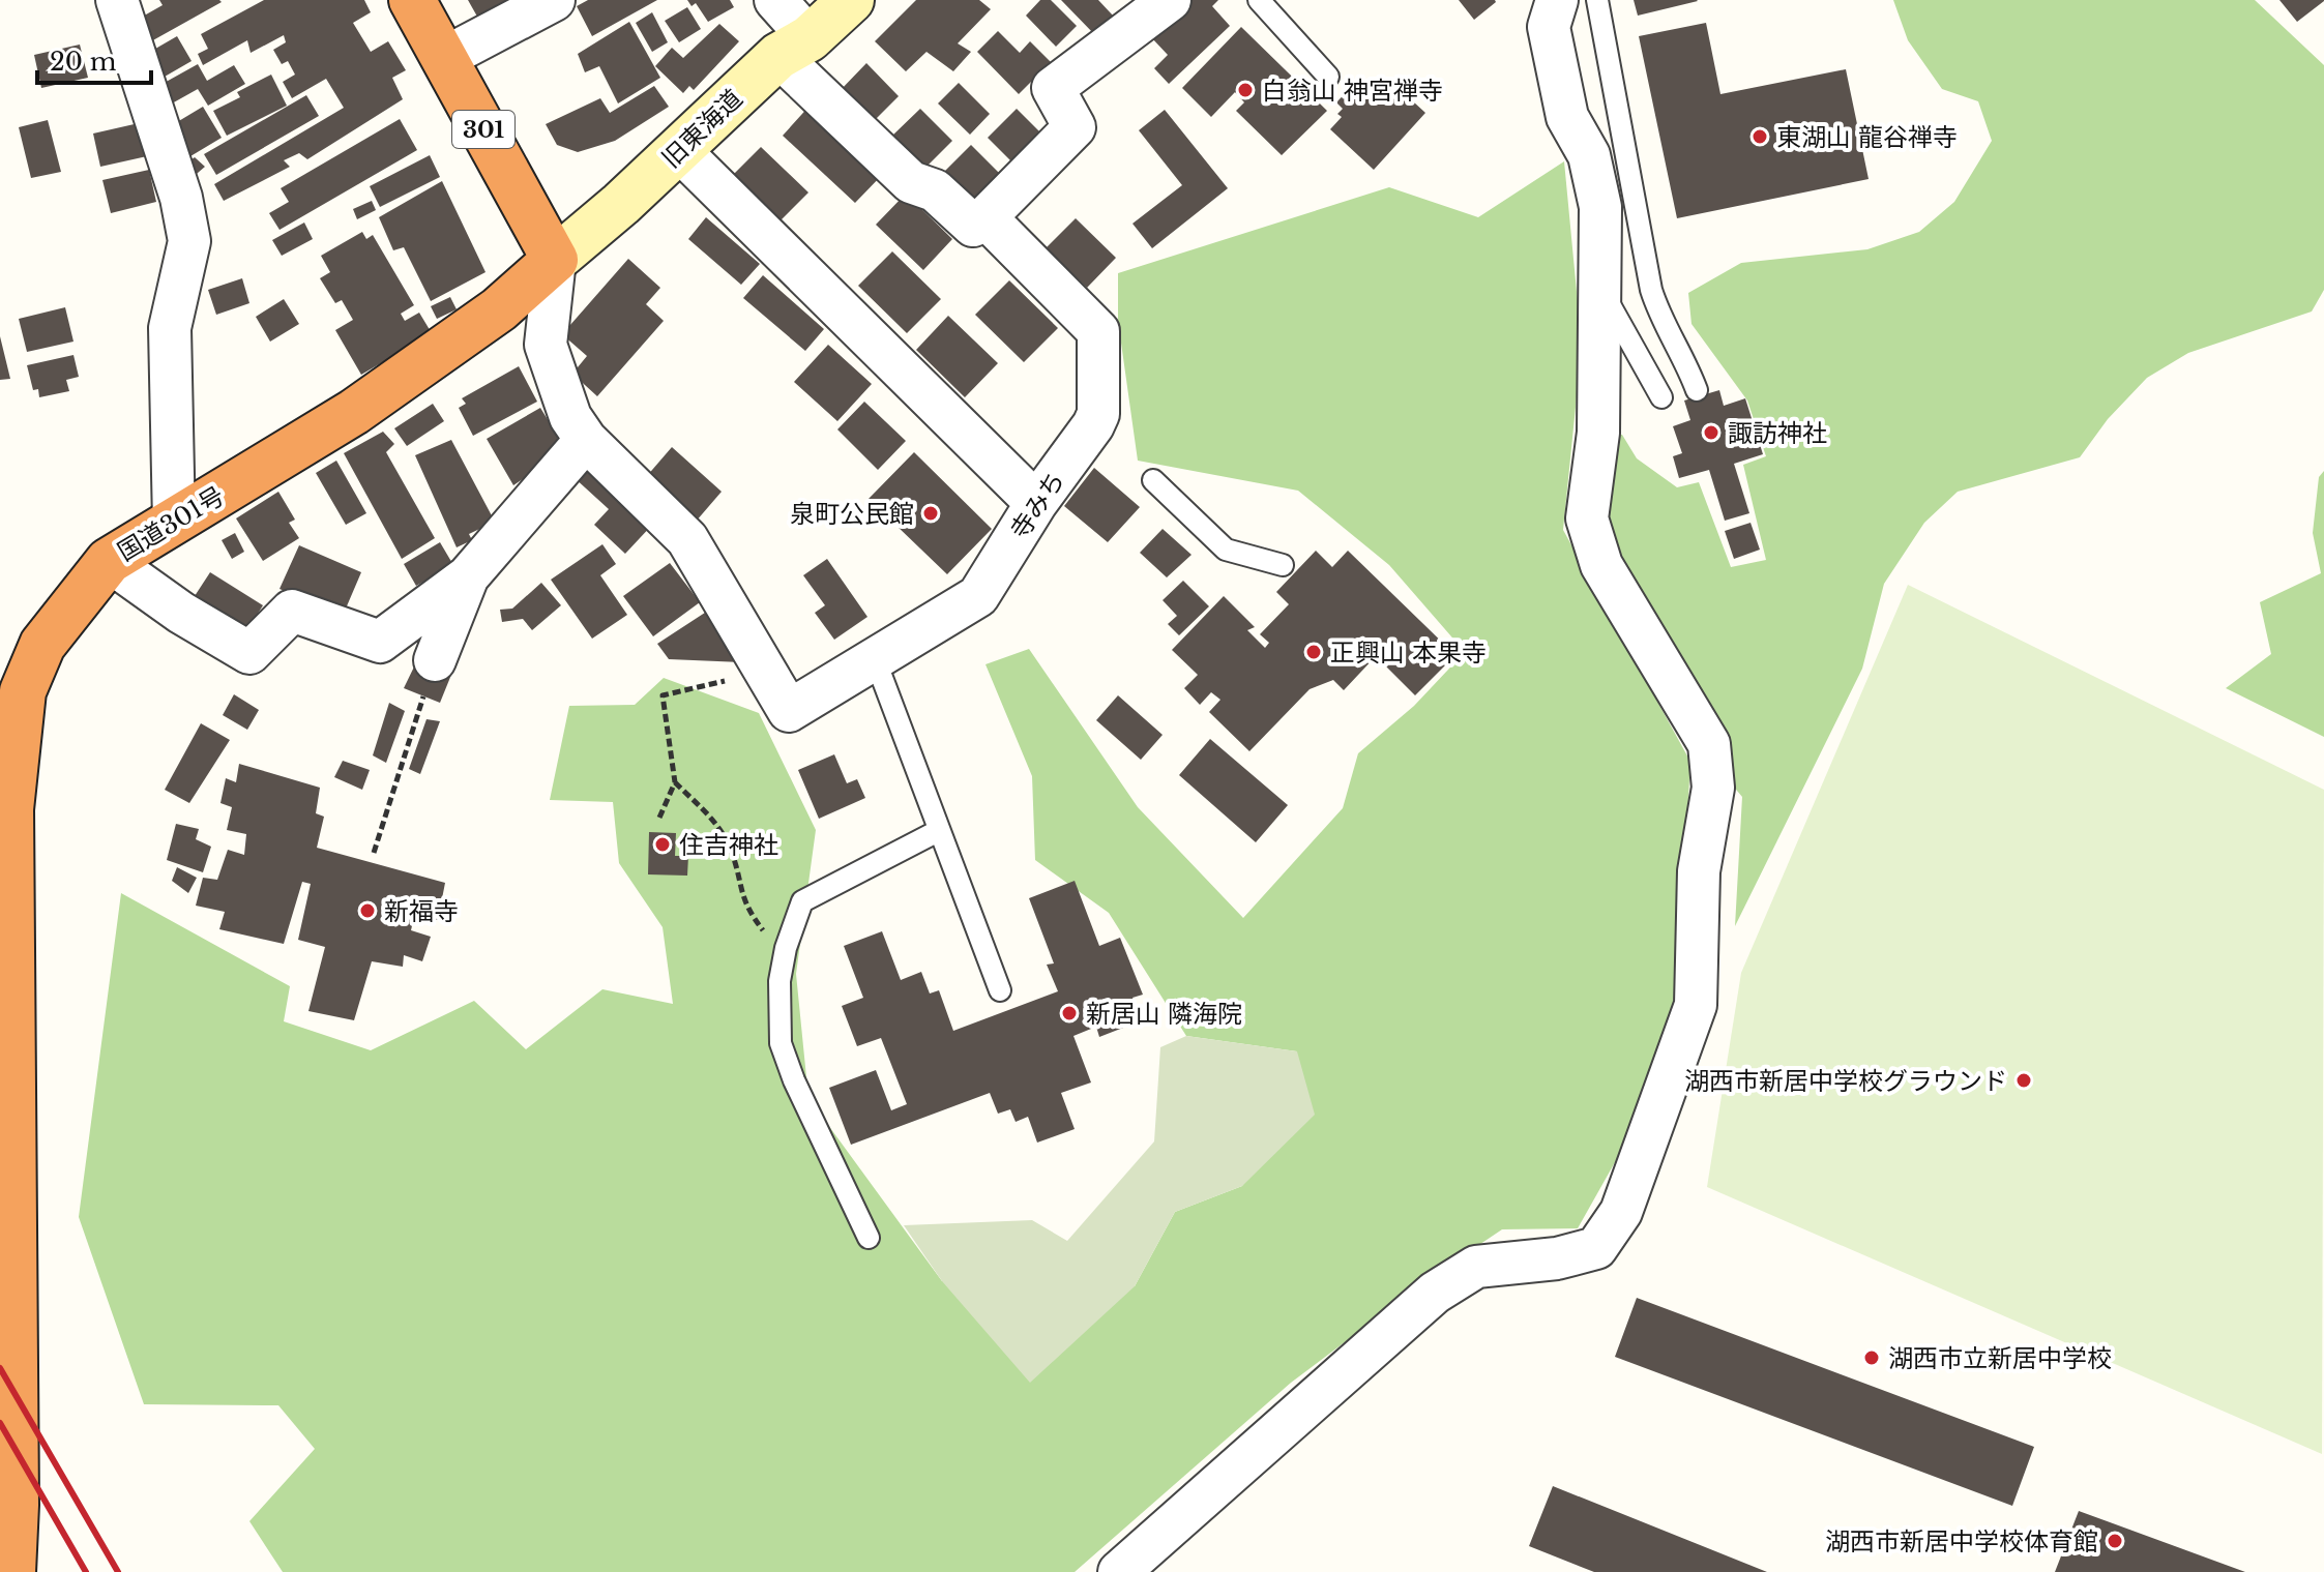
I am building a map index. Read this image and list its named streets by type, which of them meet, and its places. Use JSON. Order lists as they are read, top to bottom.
{
  "streets": {
    "highway": ["301", "国道301号"],
    "street": ["旧東海道", "寺みち"]
  },
  "crossings": [
    ["旧東海道", "301"],
    ["旧東海道", "寺みち"],
    ["旧東海道", "国道301号"],
    ["301", "寺みち"],
    ["301", "国道301号"],
    ["寺みち", "国道301号"]
  ],
  "places": [
    "白翁山 神宮禅寺",
    "東湖山 龍谷禅寺",
    "諏訪神社",
    "泉町公民館",
    "正興山 本果寺",
    "住吉神社",
    "新福寺",
    "新居山 隣海院",
    "湖西市新居中学校グラウンド",
    "湖西市立新居中学校",
    "湖西市新居中学校体育館"
  ],
  "scale_bar": "20 m"
}
